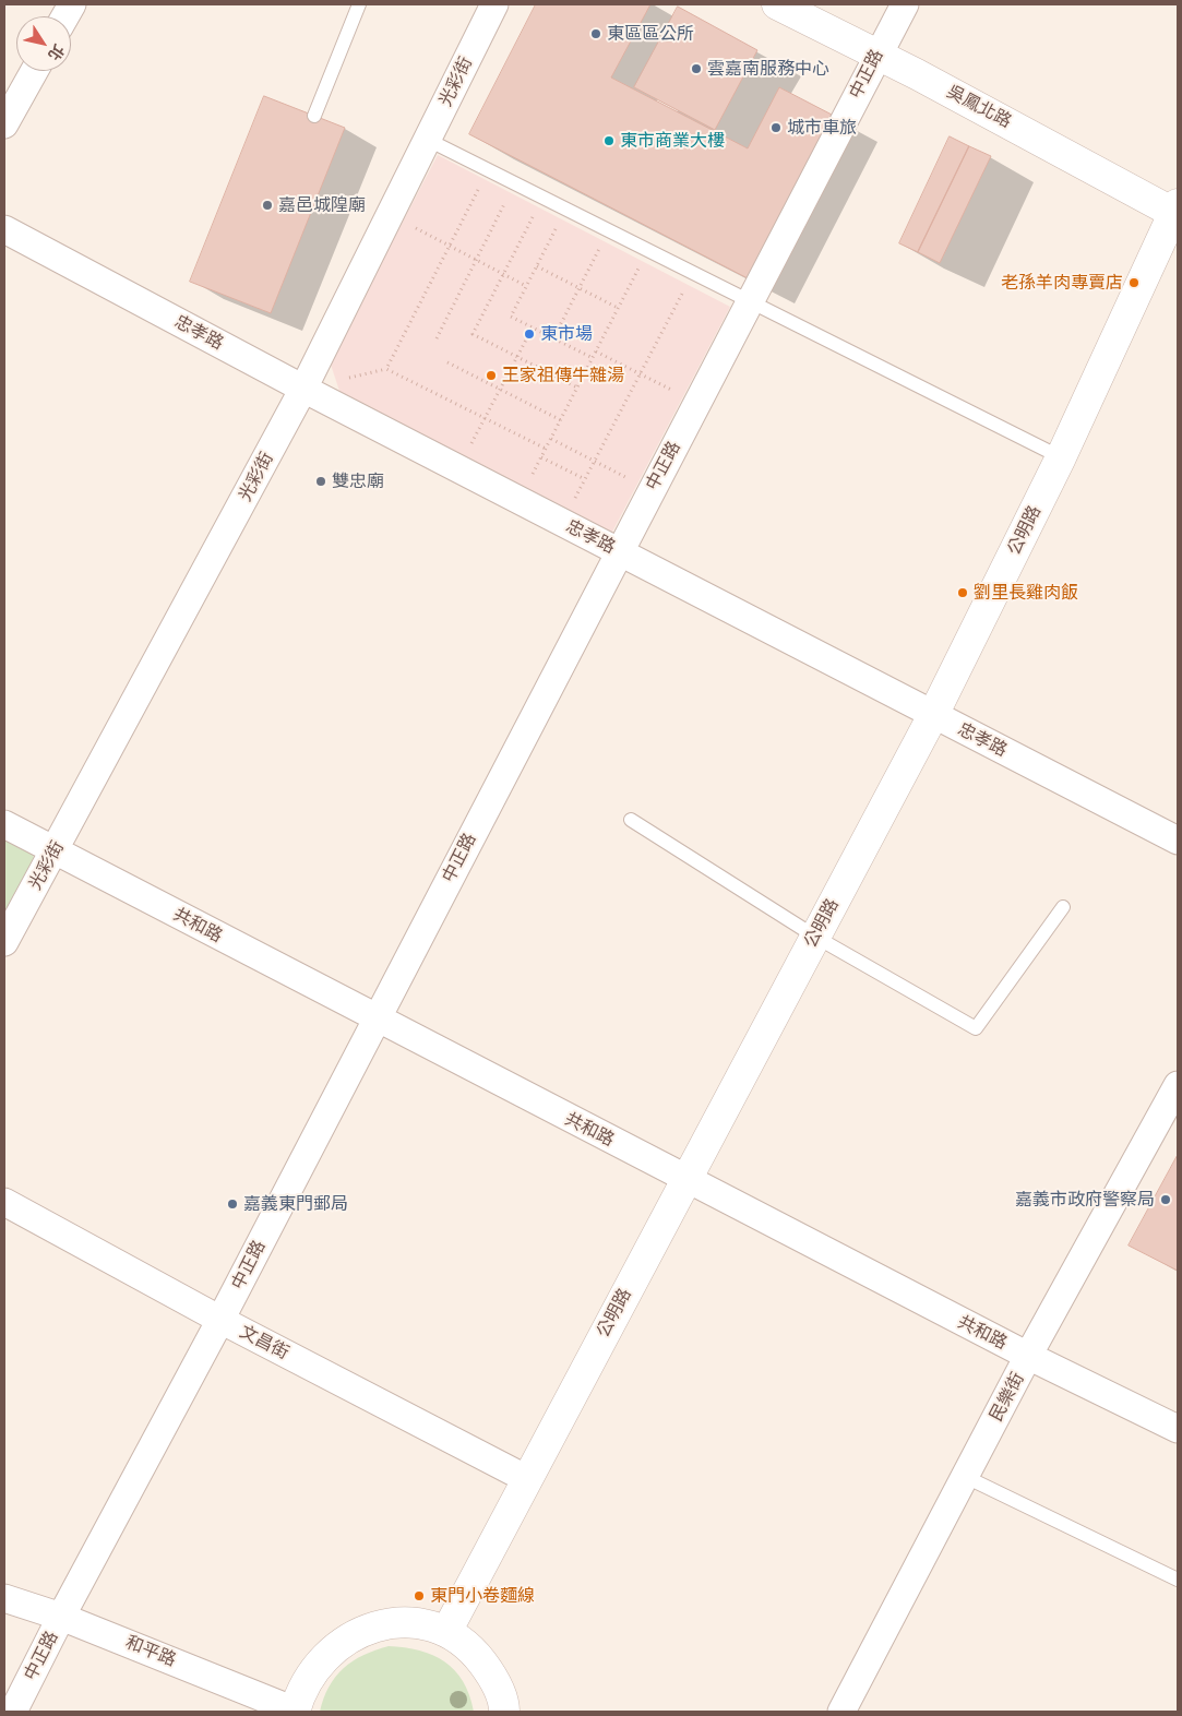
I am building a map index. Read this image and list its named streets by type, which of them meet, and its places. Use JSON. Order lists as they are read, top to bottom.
{
  "streets": {
    "street": [
      "中正路",
      "光彩街",
      "吳鳳北路",
      "忠孝路",
      "公明路",
      "共和路",
      "文昌街",
      "民樂街",
      "和平路"
    ]
  },
  "crossings": [
    ["中正路", "吳鳳北路"],
    ["中正路", "忠孝路"],
    ["中正路", "共和路"],
    ["中正路", "文昌街"],
    ["中正路", "和平路"],
    ["光彩街", "忠孝路"],
    ["光彩街", "共和路"],
    ["吳鳳北路", "公明路"],
    ["忠孝路", "公明路"],
    ["公明路", "共和路"],
    ["公明路", "文昌街"],
    ["共和路", "民樂街"]
  ],
  "places": [
    "東區區公所",
    "雲嘉南服務中心",
    "城市車旅",
    "東市商業大樓",
    "嘉邑城隍廟",
    "老孫羊肉專賣店",
    "東市場",
    "王家祖傳牛雜湯",
    "雙忠廟",
    "劉里長雞肉飯",
    "嘉義市政府警察局",
    "嘉義東門郵局",
    "東門小卷麵線"
  ],
  "north": "bottom right"
}
